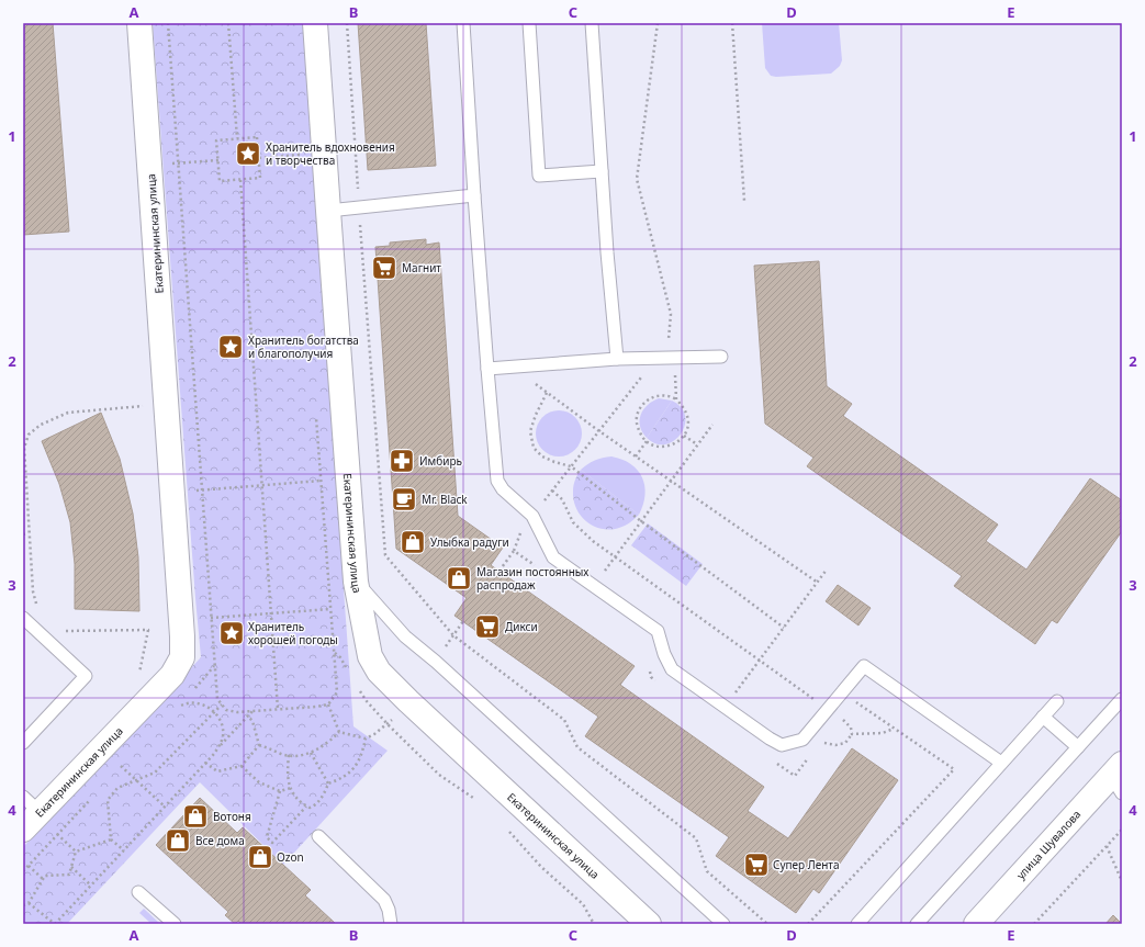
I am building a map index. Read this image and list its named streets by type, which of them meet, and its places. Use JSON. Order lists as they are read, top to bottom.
{
  "streets": {
    "street": ["Екатерининская улица", "улица Шувалова"]
  },
  "places": {
    "place": ["Хранитель вдохновения и творчества", "Хранитель богатства и благополучия", "Хранитель хорошей погоды"],
    "supermarket": ["Магнит", "Дикси", "Супер Лента"],
    "pharmacy": ["Имбирь"],
    "cafe": ["Mr. Black"],
    "shop": [
      "Улыбка радуги",
      "Магазин постоянных распродаж",
      "Вотоня",
      "Все дома",
      "Ozon"
    ]
  },
  "grid": {
    "columns": [
      "A",
      "B",
      "C",
      "D",
      "E"
    ],
    "rows": [
      "1",
      "2",
      "3",
      "4"
    ]
  }
}
